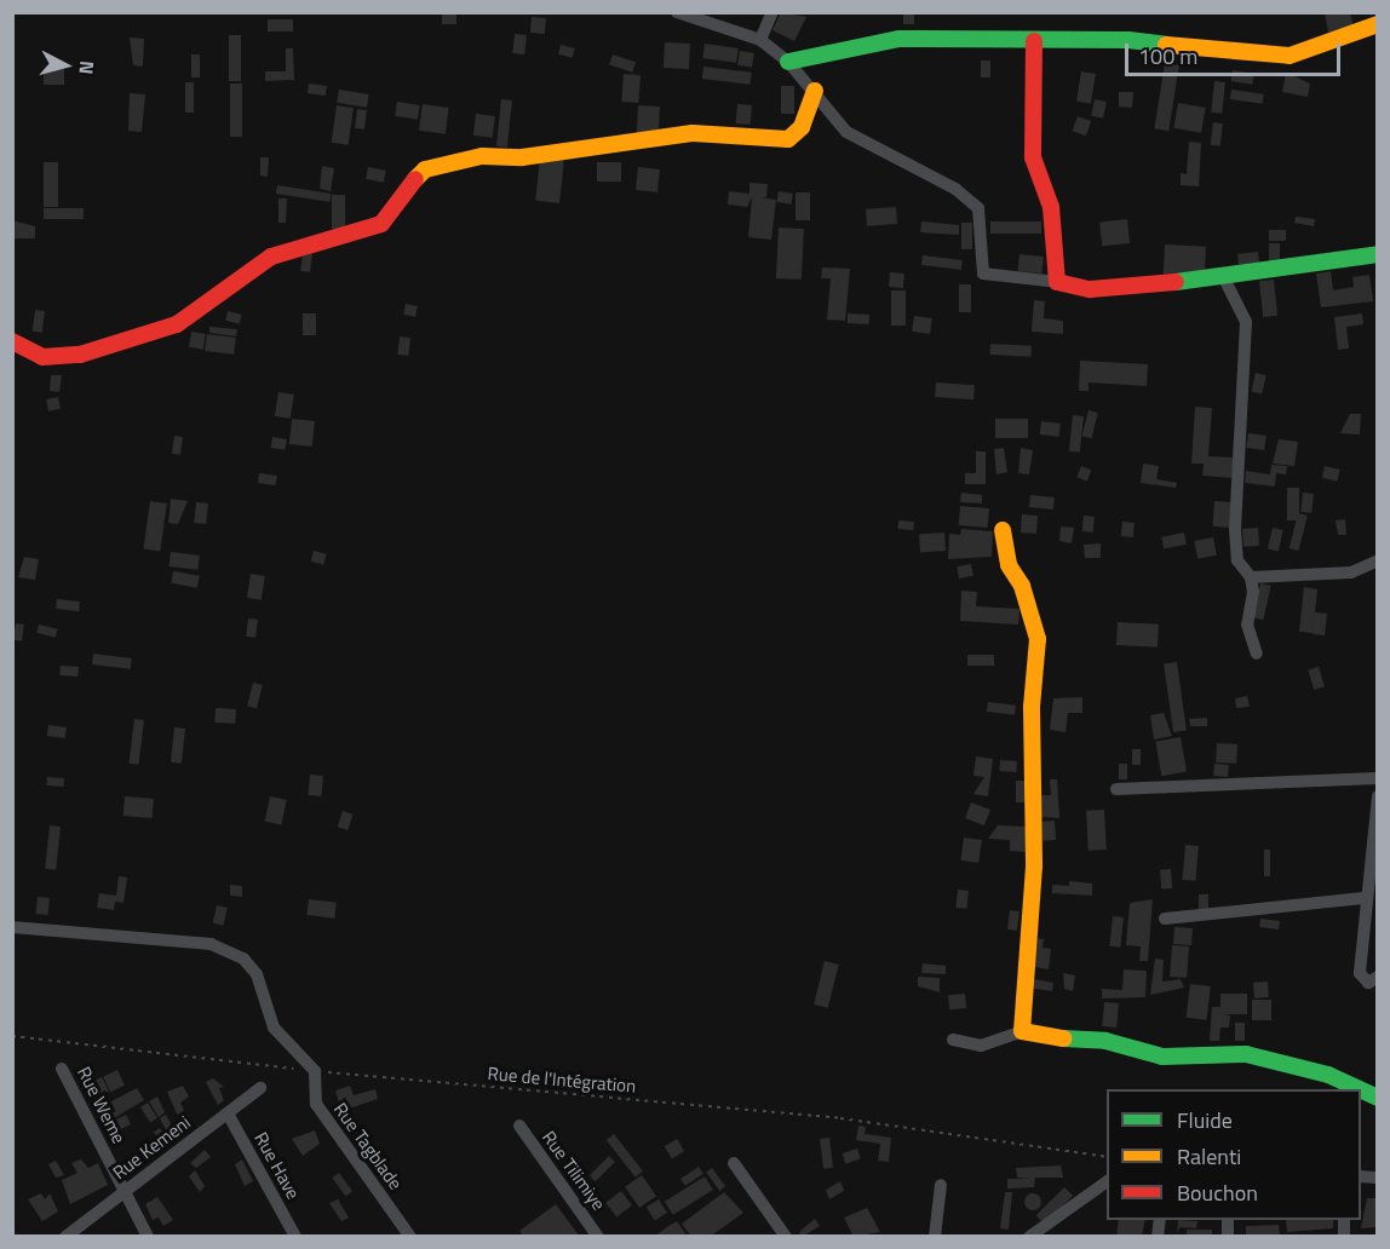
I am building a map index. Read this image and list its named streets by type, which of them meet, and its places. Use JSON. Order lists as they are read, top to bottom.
{
  "streets": {
    "street": [
      "Rue Weme",
      "Rue Tagblade",
      "Rue Kemeni",
      "Rue Have",
      "Rue Tilimiye"
    ],
    "path": ["Rue de l'Intégration"]
  },
  "crossings": [
    ["Rue de l'Intégration", "Rue Tagblade"],
    ["Rue Weme", "Rue Kemeni"],
    ["Rue Kemeni", "Rue Have"]
  ],
  "legend": ["Fluide", "Ralenti", "Bouchon"],
  "scale_bar": "100 m",
  "north": "right"
}
